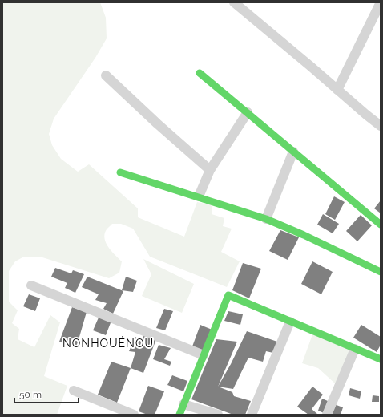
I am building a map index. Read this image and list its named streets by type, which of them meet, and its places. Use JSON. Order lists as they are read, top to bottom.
{
  "districts": ["NONHOUÉNOU"],
  "scale_bar": "50 m"
}
